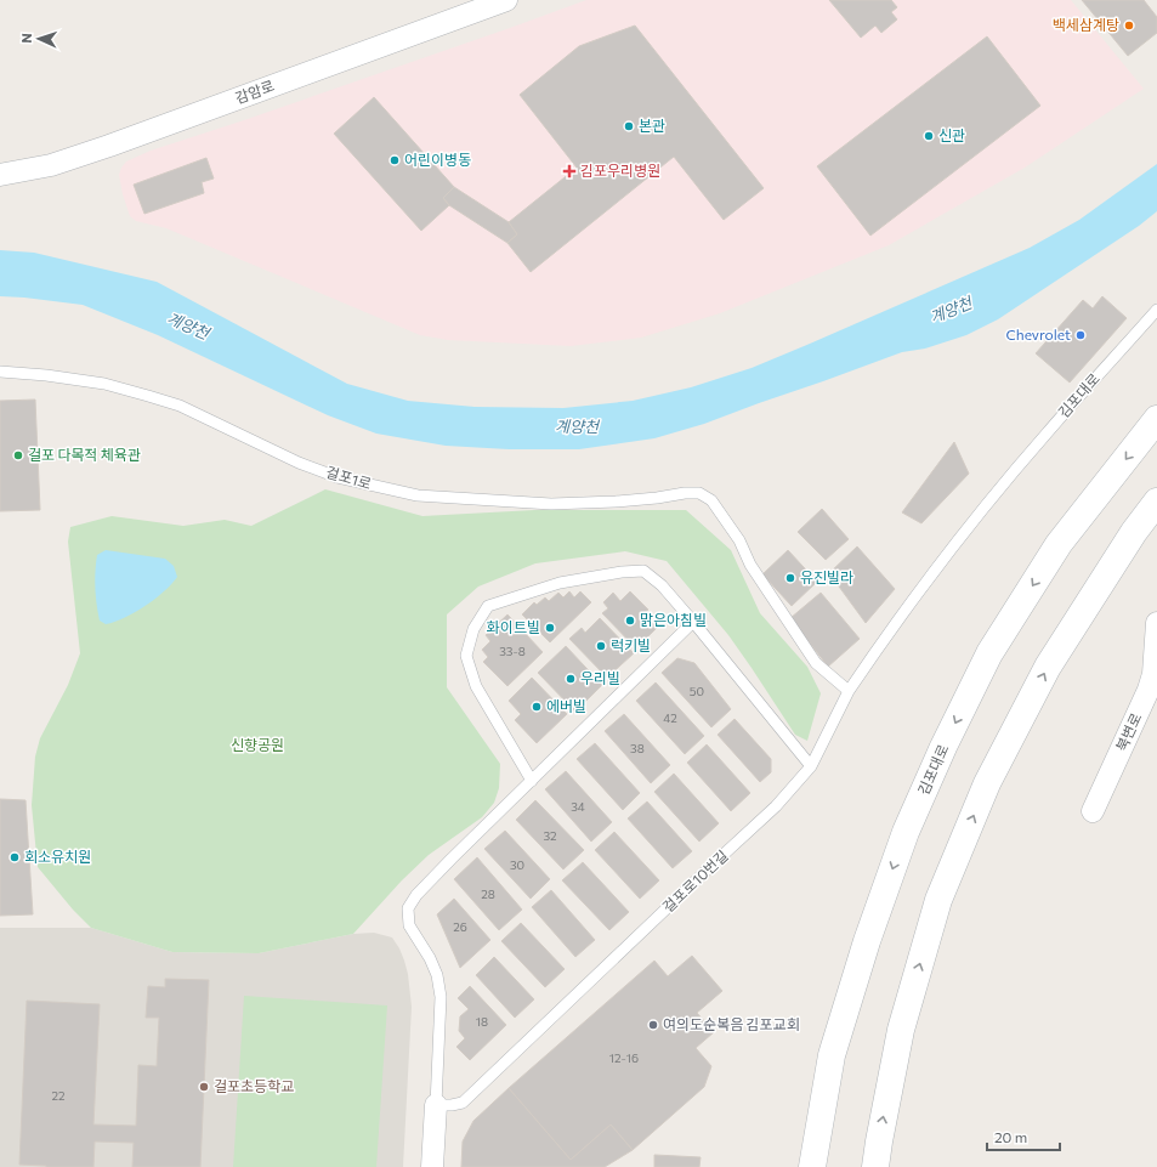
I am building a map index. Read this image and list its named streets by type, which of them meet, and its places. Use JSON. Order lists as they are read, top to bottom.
{
  "streets": {
    "main road": ["김포대로"],
    "street": ["감암로", "북변로"],
    "lane": ["걸포1로", "걸포로10번길"]
  },
  "crossings": [
    ["김포대로", "걸포1로"],
    ["김포대로", "걸포로10번길"]
  ],
  "water": ["계양천"],
  "parks": ["신향공원"],
  "places": {
    "other": [
      "백세삼계탕",
      "본관",
      "신관",
      "어린이병동",
      "Chevrolet",
      "걸포 다목적 체육관",
      "유진빌라",
      "맑은아침빌",
      "화이트빌",
      "럭키빌",
      "우리빌",
      "에버빌",
      "회소유치원",
      "여의도순복음 김포교회",
      "걸포초등학교"
    ],
    "health": ["김포우리병원"]
  },
  "house_numbers": [
    "33-8",
    "50",
    "42",
    "38",
    "34",
    "32",
    "30",
    "28",
    "26",
    "18",
    "12-16",
    "22"
  ],
  "scale_bar": "20 m",
  "north": "left"
}
